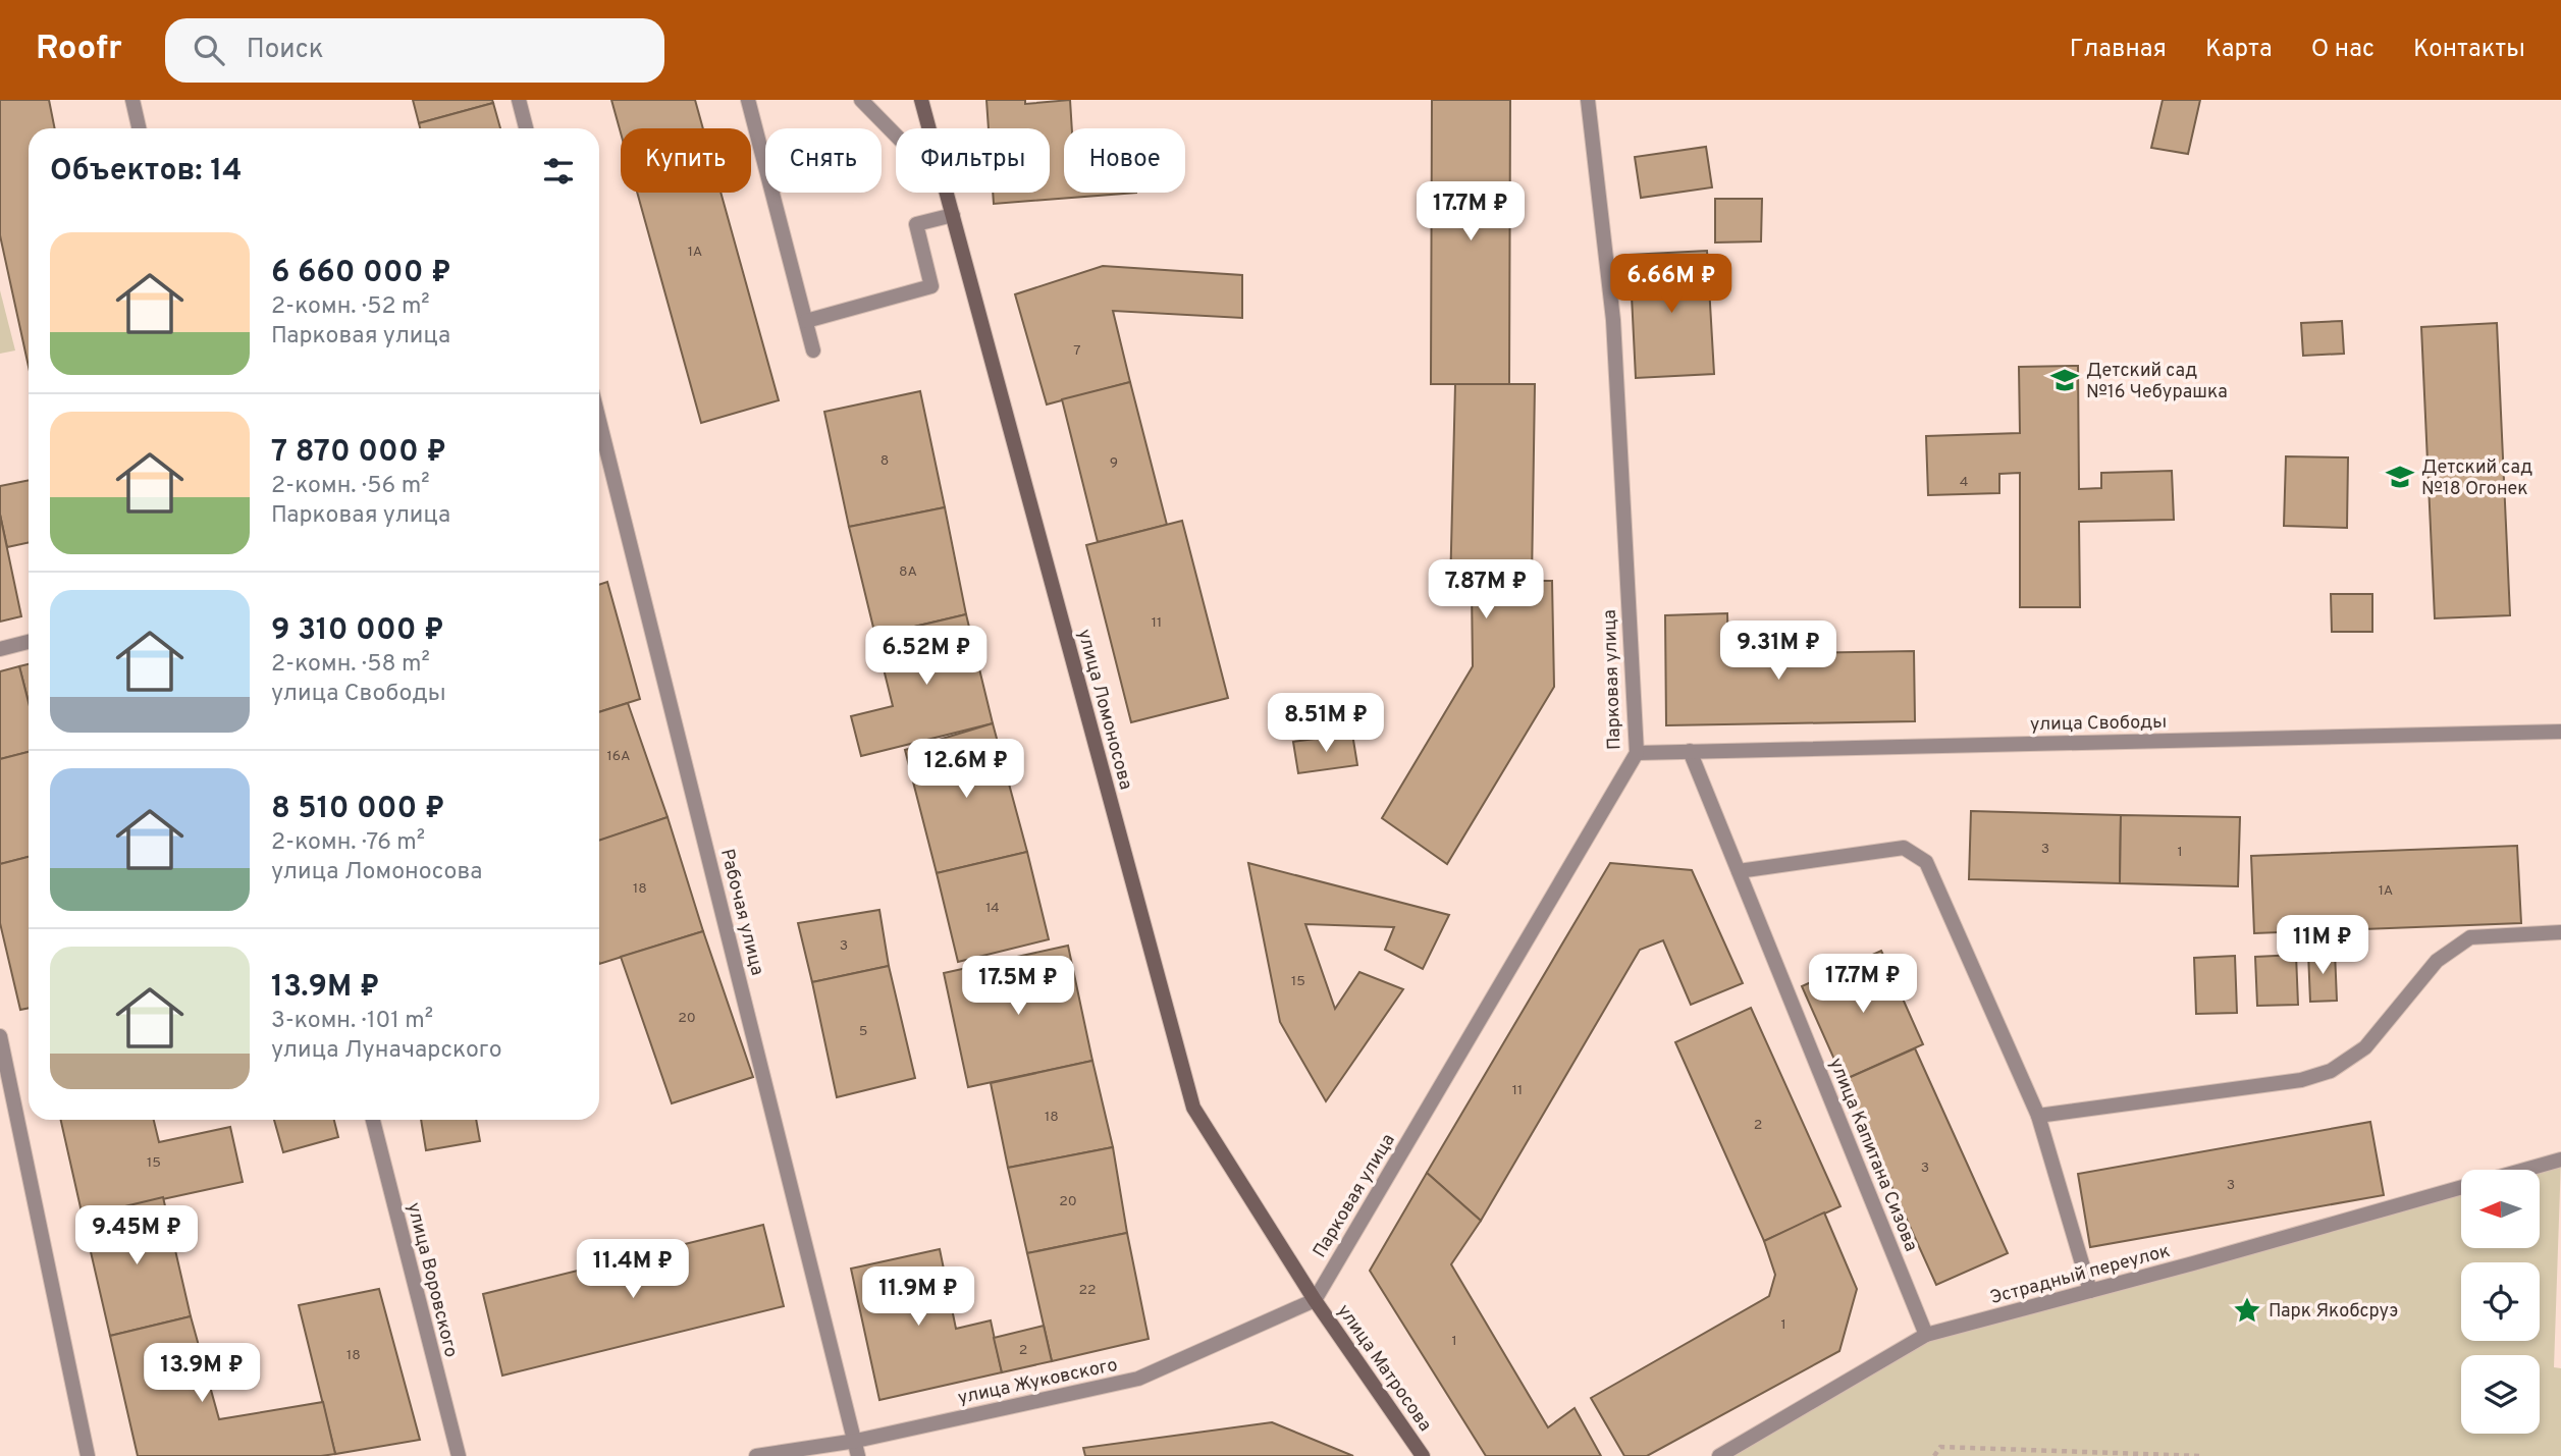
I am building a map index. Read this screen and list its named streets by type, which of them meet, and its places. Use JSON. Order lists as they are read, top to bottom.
{
  "streets": {
    "street": [
      "Парковая улица",
      "улица Ломоносова",
      "улица Свободы",
      "Рабочая улица",
      "улица Капитана Сизова",
      "Эстрадный переулок",
      "улица Воровского",
      "улица Матросова",
      "улица Жуковского"
    ]
  },
  "crossings": [
    ["Парковая улица", "улица Ломоносова"],
    ["Парковая улица", "улица Свободы"],
    ["Парковая улица", "улица Матросова"],
    ["Парковая улица", "улица Жуковского"],
    ["улица Ломоносова", "улица Матросова"],
    ["улица Ломоносова", "улица Жуковского"],
    ["улица Свободы", "улица Капитана Сизова"],
    ["Рабочая улица", "улица Жуковского"],
    ["улица Капитана Сизова", "Эстрадный переулок"],
    ["улица Матросова", "улица Жуковского"]
  ],
  "places": {
    "school or university": ["Детский сад №16 Чебурашка", "Детский сад №18 Огонек"],
    "place": ["Парк Якобсруэ"]
  },
  "house_numbers": [
    "1А",
    "7",
    "8",
    "9",
    "4",
    "8А",
    "11",
    "16А",
    "3",
    "1",
    "18",
    "1А",
    "14",
    "3",
    "15",
    "20",
    "5",
    "11",
    "18",
    "2",
    "15",
    "3",
    "3",
    "20",
    "22",
    "1",
    "1",
    "2",
    "18"
  ],
  "north": "left",
  "page": {
    "header": "Roofr",
    "search": "Поиск",
    "nav": [
      "Главная",
      "Карта",
      "О нас",
      "Контакты"
    ],
    "chip": [
      "Купить",
      "Снять",
      "Фильтры",
      "Новое"
    ],
    "heading": "Объектов: 14",
    "price": [
      "17.7M ₽",
      "6.66M ₽",
      "7.87M ₽",
      "9.31M ₽",
      "6.52M ₽",
      "8.51M ₽",
      "12.6M ₽",
      "11M ₽",
      "17.7M ₽",
      "17.5M ₽",
      "9.45M ₽",
      "11.4M ₽",
      "11.9M ₽",
      "13.9M ₽"
    ],
    "list": [
      {
        "name": "6 660 000 ₽",
        "note": "2-комн. · 52 m² · Парковая улица"
      },
      {
        "name": "7 870 000 ₽",
        "note": "2-комн. · 56 m² · Парковая улица"
      },
      {
        "name": "9 310 000 ₽",
        "note": "2-комн. · 58 m² · улица Свободы"
      },
      {
        "name": "8 510 000 ₽",
        "note": "2-комн. · 76 m² · улица Ломоносова"
      },
      {
        "name": "13.9M ₽",
        "note": "3-комн. · 101 m² · улица Луначарского"
      }
    ]
  }
}
